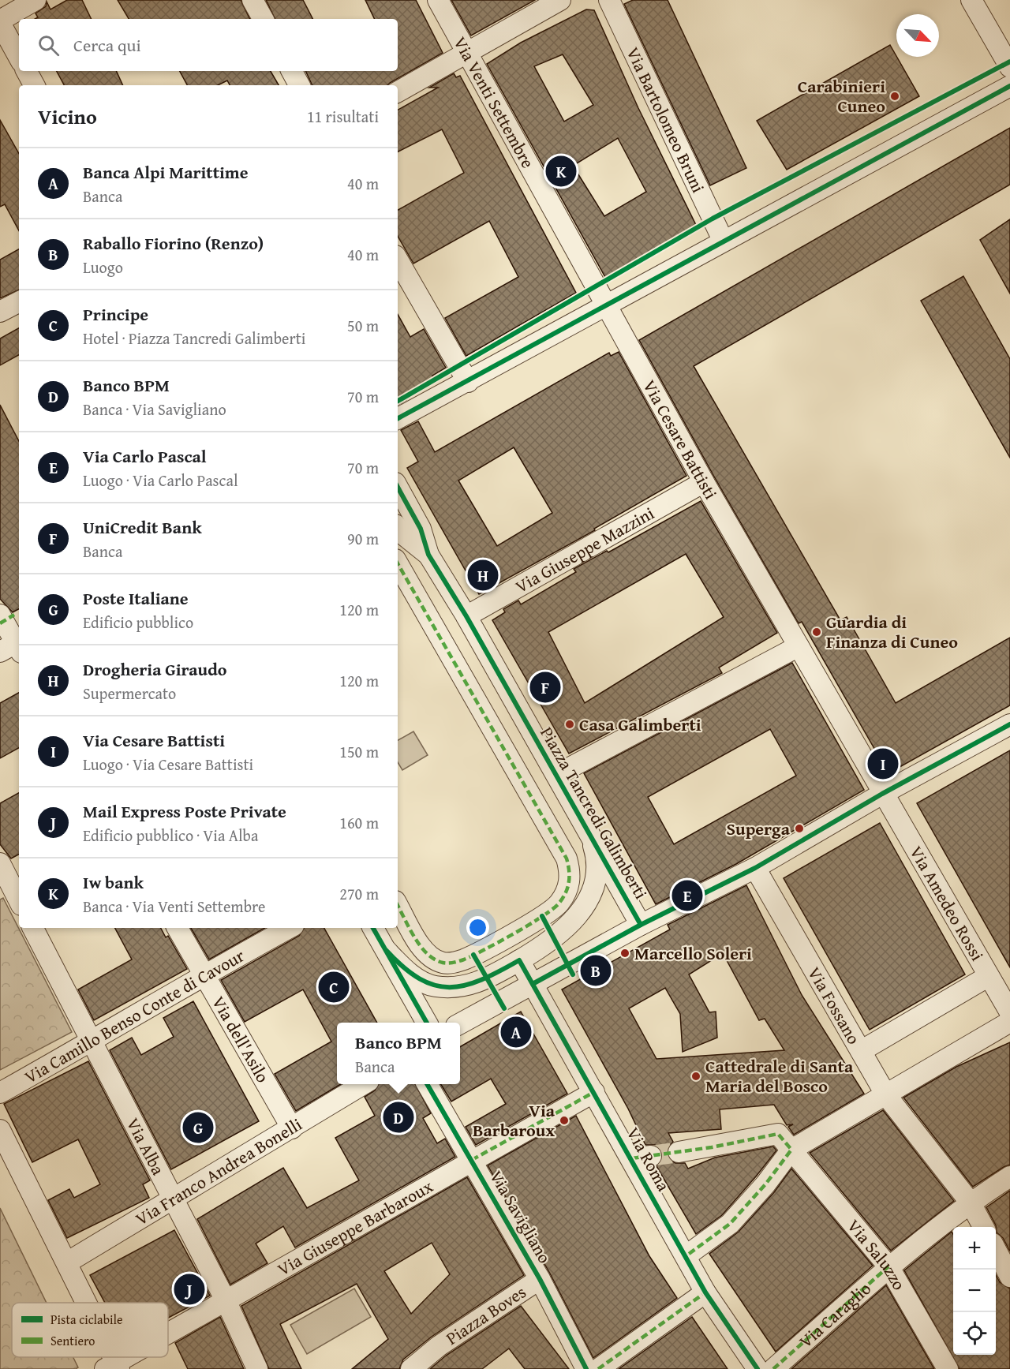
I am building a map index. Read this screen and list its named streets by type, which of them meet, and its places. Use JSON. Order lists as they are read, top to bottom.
{
  "streets": {
    "street": [
      "Via Venti Settembre",
      "Via Bartolomeo Bruni",
      "Via Cesare Battisti",
      "Via Giuseppe Mazzini",
      "Piazza Tancredi Galimberti",
      "Via Amedeo Rossi",
      "Via Fossano",
      "Via Camillo Benso Conte di Cavour",
      "Via dell'Asilo",
      "Via Alba",
      "Via Roma",
      "Via Franco Andrea Bonelli",
      "Via Savigliano",
      "Via Giuseppe Barbaroux",
      "Via Saluzzo",
      "Via Caraglio",
      "Piazza Boves"
    ]
  },
  "crossings": [
    ["Via Venti Settembre", "Via Cesare Battisti"],
    ["Via Cesare Battisti", "Via Giuseppe Mazzini"],
    ["Via Cesare Battisti", "Via Amedeo Rossi"],
    ["Via Giuseppe Mazzini", "Piazza Tancredi Galimberti"],
    ["Piazza Tancredi Galimberti", "Via Roma"],
    ["Via Fossano", "Via Caraglio"],
    ["Via Camillo Benso Conte di Cavour", "Via dell'Asilo"],
    ["Via Camillo Benso Conte di Cavour", "Via Alba"],
    ["Via dell'Asilo", "Via Franco Andrea Bonelli"],
    ["Via Alba", "Via Franco Andrea Bonelli"],
    ["Via Alba", "Via Giuseppe Barbaroux"],
    ["Via Roma", "Via Giuseppe Barbaroux"],
    ["Via Savigliano", "Via Giuseppe Barbaroux"],
    ["Via Savigliano", "Piazza Boves"],
    ["Via Saluzzo", "Via Caraglio"]
  ],
  "places": [
    "Carabinieri Cuneo",
    "Guardia di Finanza di Cuneo",
    "Casa Galimberti",
    "Superga",
    "Marcello Soleri",
    "Cattedrale di Santa Maria del Bosco",
    "Via Barbaroux"
  ],
  "legend": ["Pista ciclabile", "Sentiero"],
  "north": "bottom right",
  "page": {
    "search": "Cerca qui",
    "heading": ["Vicino", "11 risultati"],
    "list": [
      {
        "mark": "A",
        "name": "Banca Alpi Marittime",
        "note": "Banca",
        "value": "40 m"
      },
      {
        "mark": "B",
        "name": "Raballo Fiorino (Renzo)",
        "note": "Luogo",
        "value": "40 m"
      },
      {
        "mark": "C",
        "name": "Principe",
        "note": "Hotel · Piazza Tancredi Galimberti",
        "value": "50 m"
      },
      {
        "mark": "D",
        "name": "Banco BPM",
        "note": "Banca · Via Savigliano",
        "value": "70 m"
      },
      {
        "mark": "E",
        "name": "Via Carlo Pascal",
        "note": "Luogo · Via Carlo Pascal",
        "value": "70 m"
      },
      {
        "mark": "F",
        "name": "UniCredit Bank",
        "note": "Banca",
        "value": "90 m"
      },
      {
        "mark": "G",
        "name": "Poste Italiane",
        "note": "Edificio pubblico",
        "value": "120 m"
      },
      {
        "mark": "H",
        "name": "Drogheria Giraudo",
        "note": "Supermercato",
        "value": "120 m"
      },
      {
        "mark": "I",
        "name": "Via Cesare Battisti",
        "note": "Luogo · Via Cesare Battisti",
        "value": "150 m"
      },
      {
        "mark": "J",
        "name": "Mail Express Poste Private",
        "note": "Edificio pubblico · Via Alba",
        "value": "160 m"
      },
      {
        "mark": "K",
        "name": "Iw bank",
        "note": "Banca · Via Venti Settembre",
        "value": "270 m"
      }
    ],
    "pins": [
      "K",
      "H",
      "F",
      "I",
      "E",
      "B",
      "C",
      "A",
      "D",
      "G",
      "J"
    ],
    "popup": ["Banco BPM", "Banca"],
    "map_buttons": ["+", "−"]
  }
}
